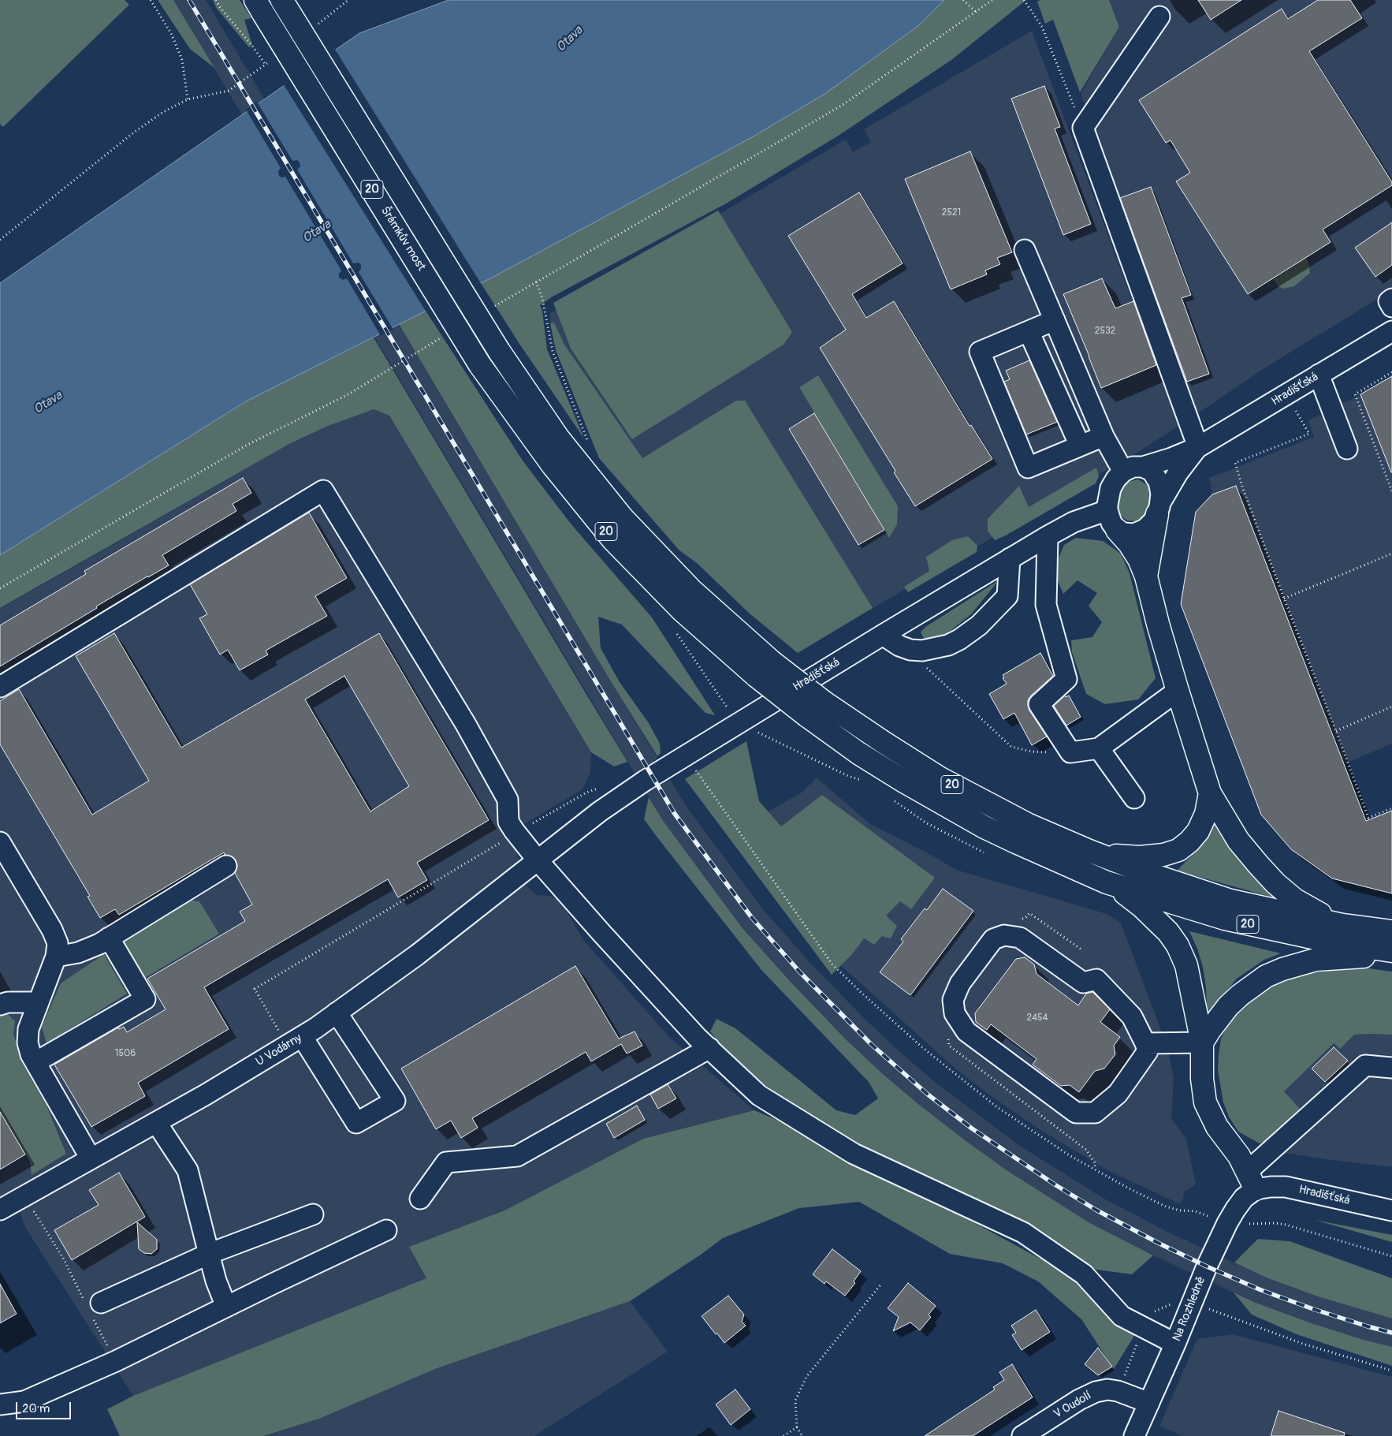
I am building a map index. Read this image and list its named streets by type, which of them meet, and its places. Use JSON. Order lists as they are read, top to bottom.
{
  "streets": {
    "highway": ["20", "Šrámkův most"],
    "street": [
      "Hradišťská",
      "U Vodárny",
      "Na Rozhledně",
      "V Oudolí"
    ]
  },
  "crossings": [
    ["20", "Šrámkův most"],
    ["Hradišťská", "U Vodárny"],
    ["Hradišťská", "Na Rozhledně"],
    ["Na Rozhledně", "V Oudolí"]
  ],
  "water": ["Otava"],
  "house_numbers": [
    "2521",
    "2532",
    "2454",
    "1506"
  ],
  "scale_bar": "20 m"
}
